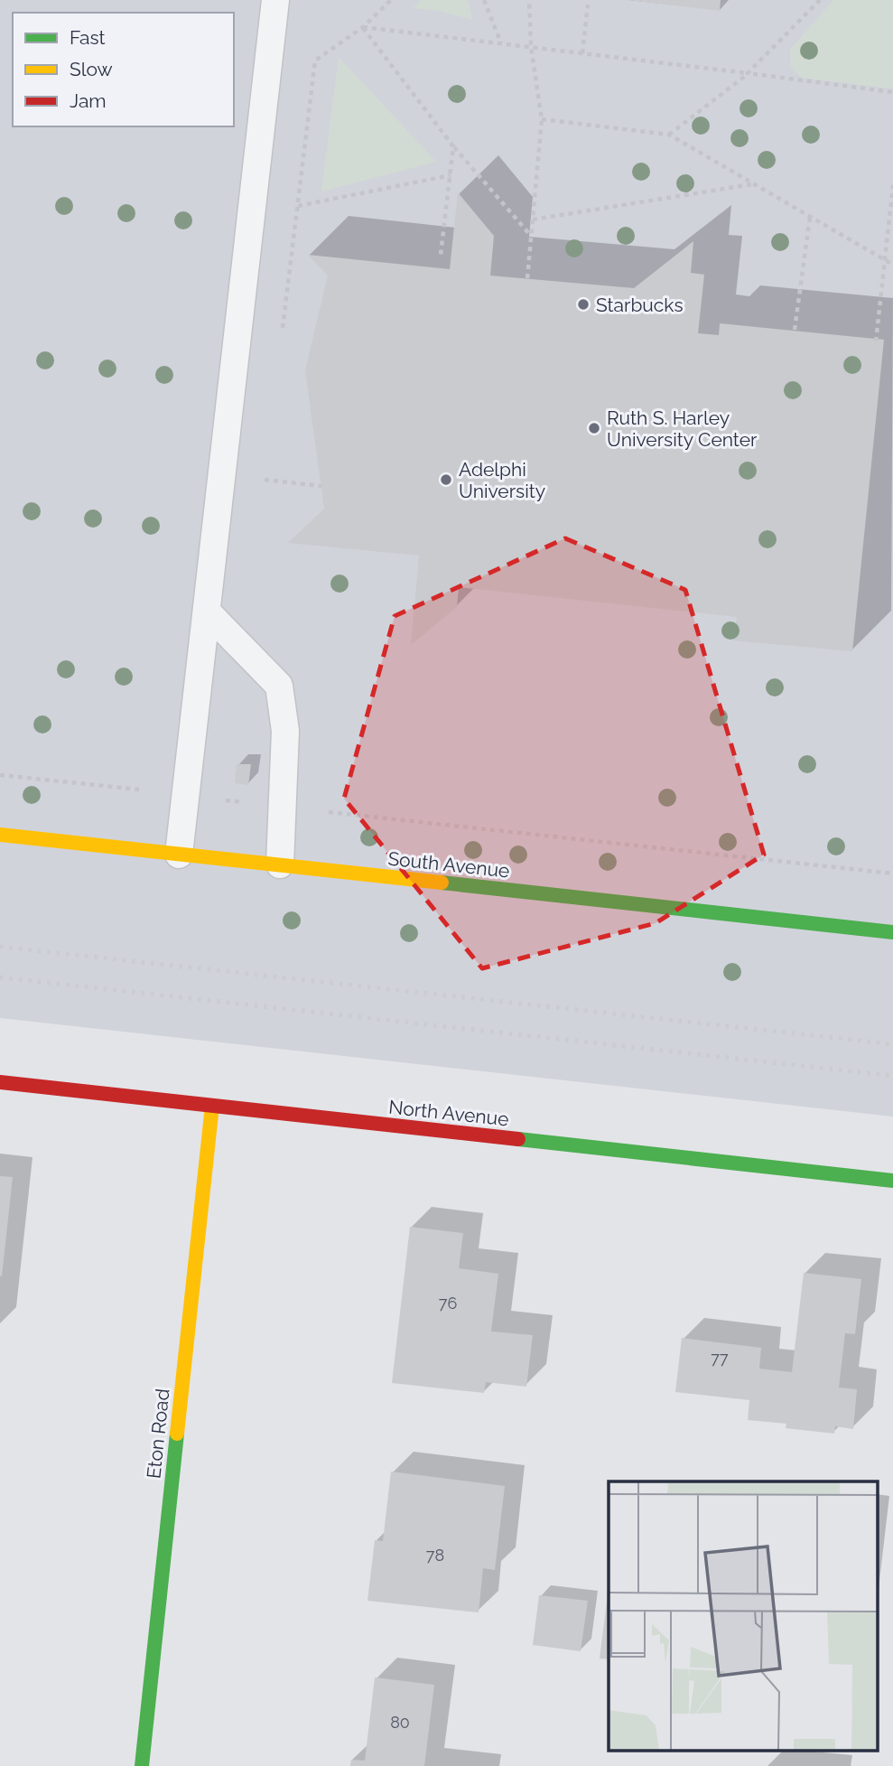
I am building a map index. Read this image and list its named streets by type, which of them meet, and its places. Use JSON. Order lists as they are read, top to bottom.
{
  "streets": {
    "street": ["South Avenue", "North Avenue", "Eton Road"]
  },
  "crossings": [
    ["North Avenue", "Eton Road"]
  ],
  "places": ["Starbucks", "Ruth S. Harley University Center", "Adelphi University"],
  "house_numbers": [
    "76",
    "77",
    "78",
    "80"
  ],
  "legend": ["Fast", "Slow", "Jam"]
}
